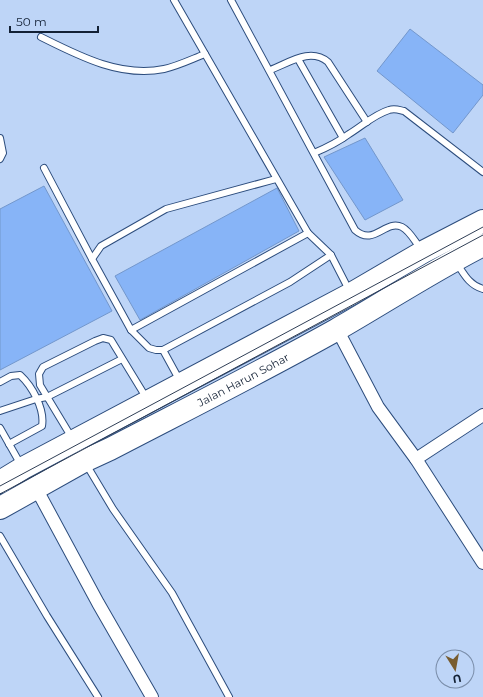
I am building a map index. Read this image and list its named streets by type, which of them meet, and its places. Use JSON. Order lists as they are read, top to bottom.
{
  "streets": {
    "highway": ["Jalan Harun Sohar"]
  },
  "scale_bar": "50 m",
  "north": "bottom"
}
